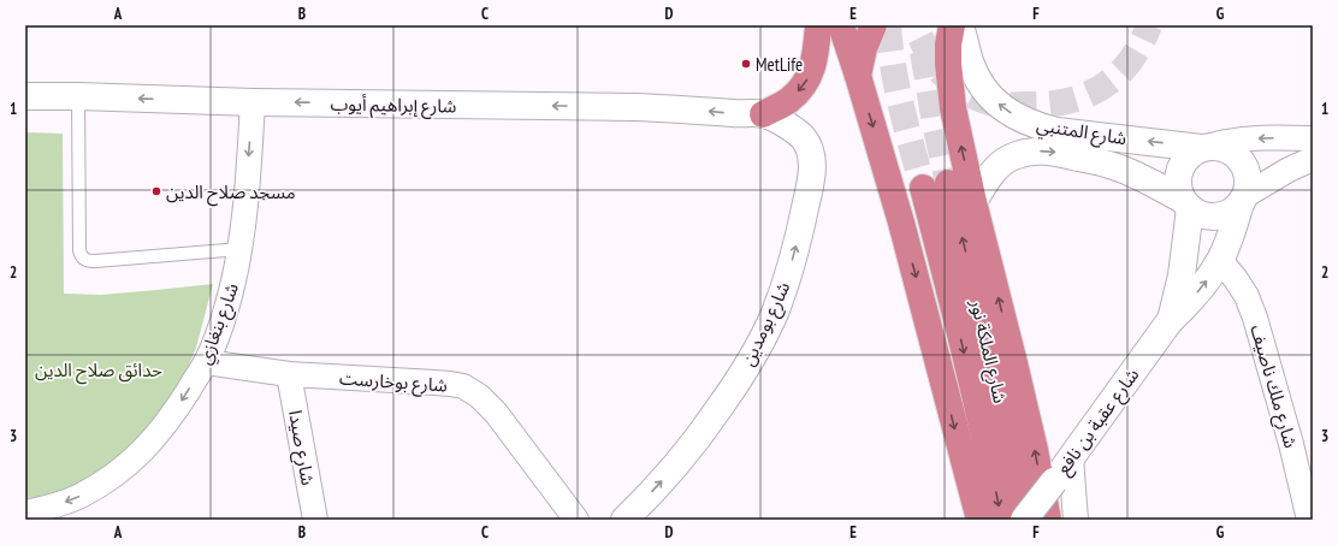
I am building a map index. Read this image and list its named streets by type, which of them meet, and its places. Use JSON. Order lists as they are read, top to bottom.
{
  "streets": {
    "highway": ["شارع الملكة نور"],
    "street": [
      "شارع إبراهيم أيوب",
      "شارع المتنبي",
      "شارع بنغازي",
      "شارع بومدين",
      "شارع بوخارست",
      "شارع ملك ناصيف",
      "شارع عقبة بن نافع",
      "شارع صيدا"
    ]
  },
  "crossings": [
    ["شارع إبراهيم أيوب", "شارع بنغازي"],
    ["شارع إبراهيم أيوب", "شارع بومدين"],
    ["شارع المتنبي", "شارع عقبة بن نافع"],
    ["شارع بنغازي", "شارع بوخارست"],
    ["شارع الملكة نور", "شارع عقبة بن نافع"],
    ["شارع بوخارست", "شارع صيدا"],
    ["شارع ملك ناصيف", "شارع عقبة بن نافع"]
  ],
  "one_way": ["شارع إبراهيم أيوب", "شارع بنغازي", "شارع بومدين"],
  "parks": ["حدائق صلاح الدين"],
  "places": ["MetLife", "مسجد صلاح الدين"],
  "grid": {
    "columns": [
      "A",
      "B",
      "C",
      "D",
      "E",
      "F",
      "G"
    ],
    "rows": ["1", "2", "3"]
  }
}
